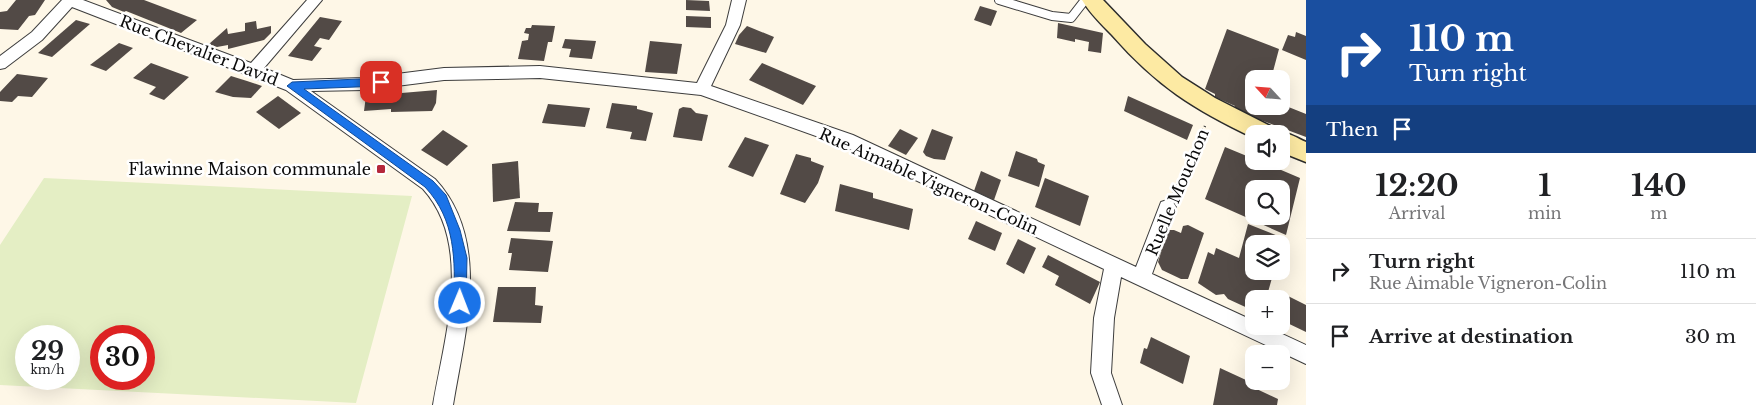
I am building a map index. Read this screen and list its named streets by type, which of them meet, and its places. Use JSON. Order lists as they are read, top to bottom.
{
  "streets": {
    "street": ["Rue Chevalier David", "Rue Aimable Vigneron-Colin", "Ruelle Mouchon"]
  },
  "crossings": [
    ["Rue Chevalier David", "Rue Aimable Vigneron-Colin"],
    ["Rue Aimable Vigneron-Colin", "Ruelle Mouchon"]
  ],
  "places": {
    "transit": ["Flawinne Maison communale"]
  },
  "north": "top left",
  "page": {
    "turn": ["110 m", "Turn right"],
    "map_buttons": ["+", "−"],
    "then": "Then",
    "eta": [
      "12:20",
      "Arrival",
      "1",
      "min",
      "140",
      "m"
    ],
    "list": [
      {
        "name": "Turn right",
        "note": "Rue Aimable Vigneron-Colin",
        "value": "110 m"
      },
      {
        "name": "Arrive at destination",
        "value": "30 m"
      }
    ],
    "speed": "29 km/h",
    "limit": "30"
  }
}
